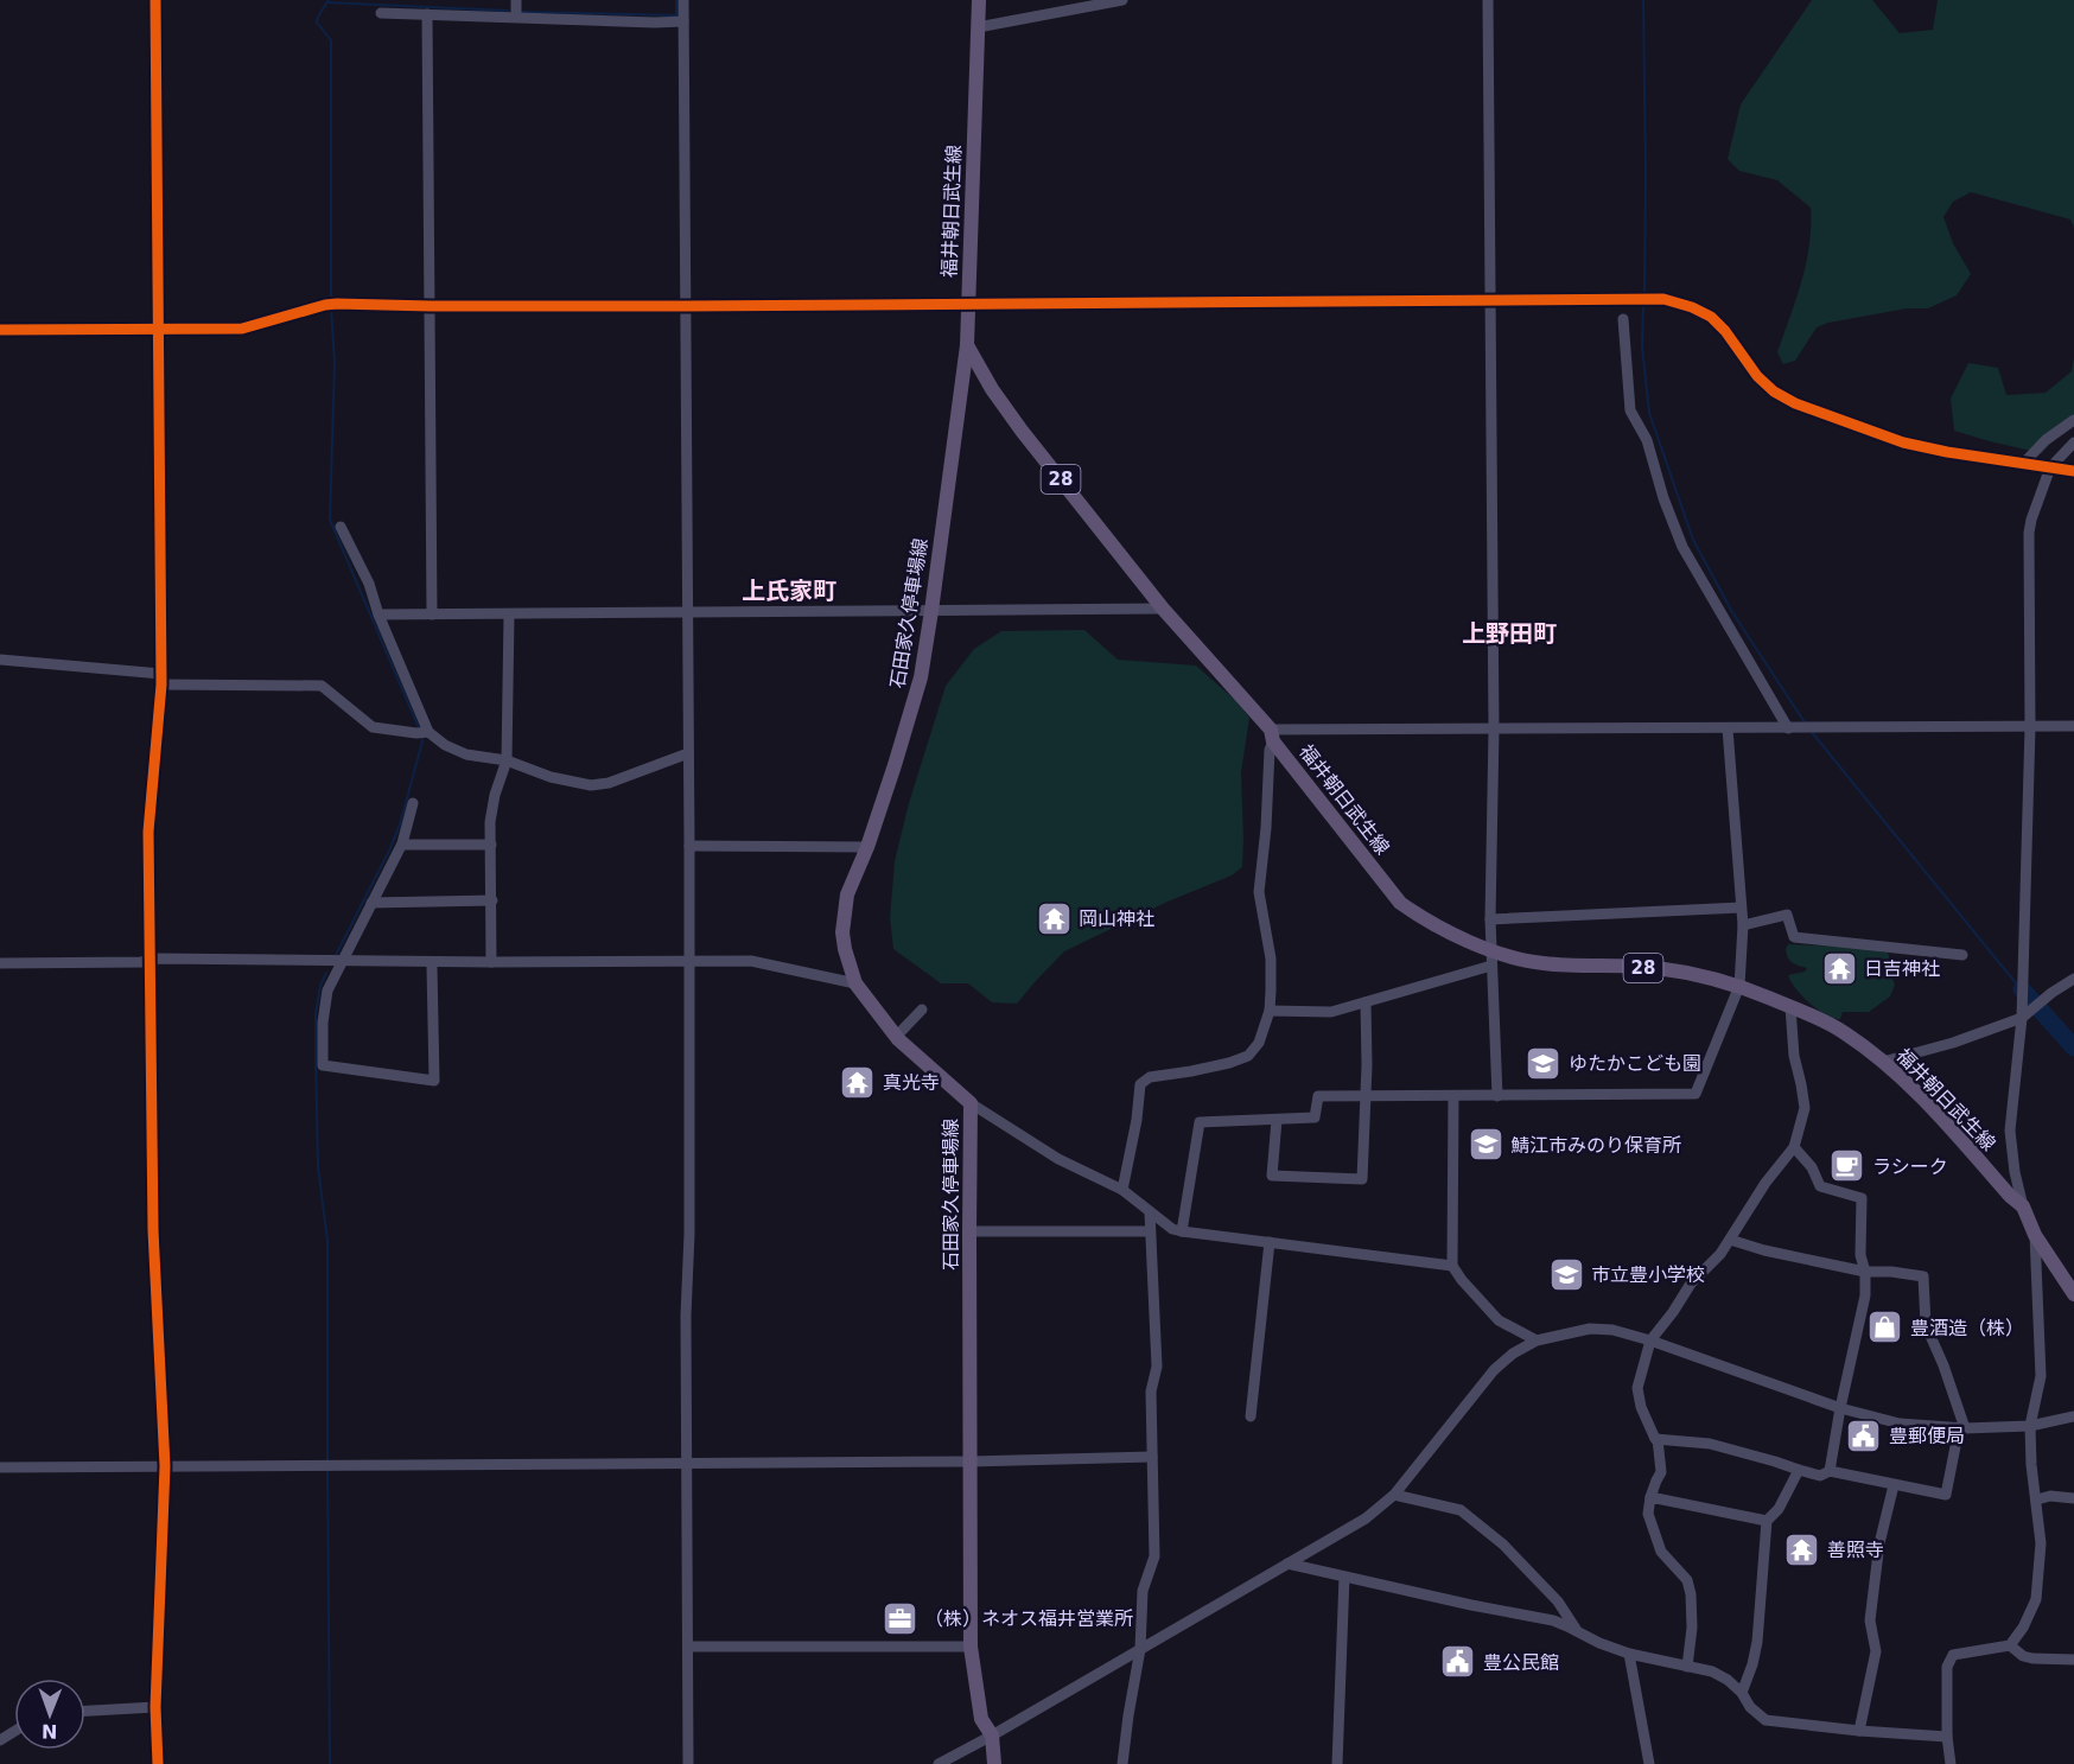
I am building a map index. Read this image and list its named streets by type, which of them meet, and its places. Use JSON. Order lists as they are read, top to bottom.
{
  "streets": {
    "main road": ["福井朝日武生線", "28", "石田家久停車場線"]
  },
  "crossings": [
    ["福井朝日武生線", "石田家久停車場線"]
  ],
  "districts": ["上氏家町", "上野田町"],
  "places": {
    "temple": [
      "岡山神社",
      "日吉神社",
      "真光寺",
      "善照寺"
    ],
    "school or university": ["ゆたかこども園", "鯖江市みのり保育所", "市立豊小学校"],
    "cafe": ["ラシーク"],
    "shop": ["豊酒造（株）"],
    "public building": ["豊郵便局", "豊公民館"],
    "office": ["（株）ネオス福井営業所"]
  },
  "north": "bottom"
}
